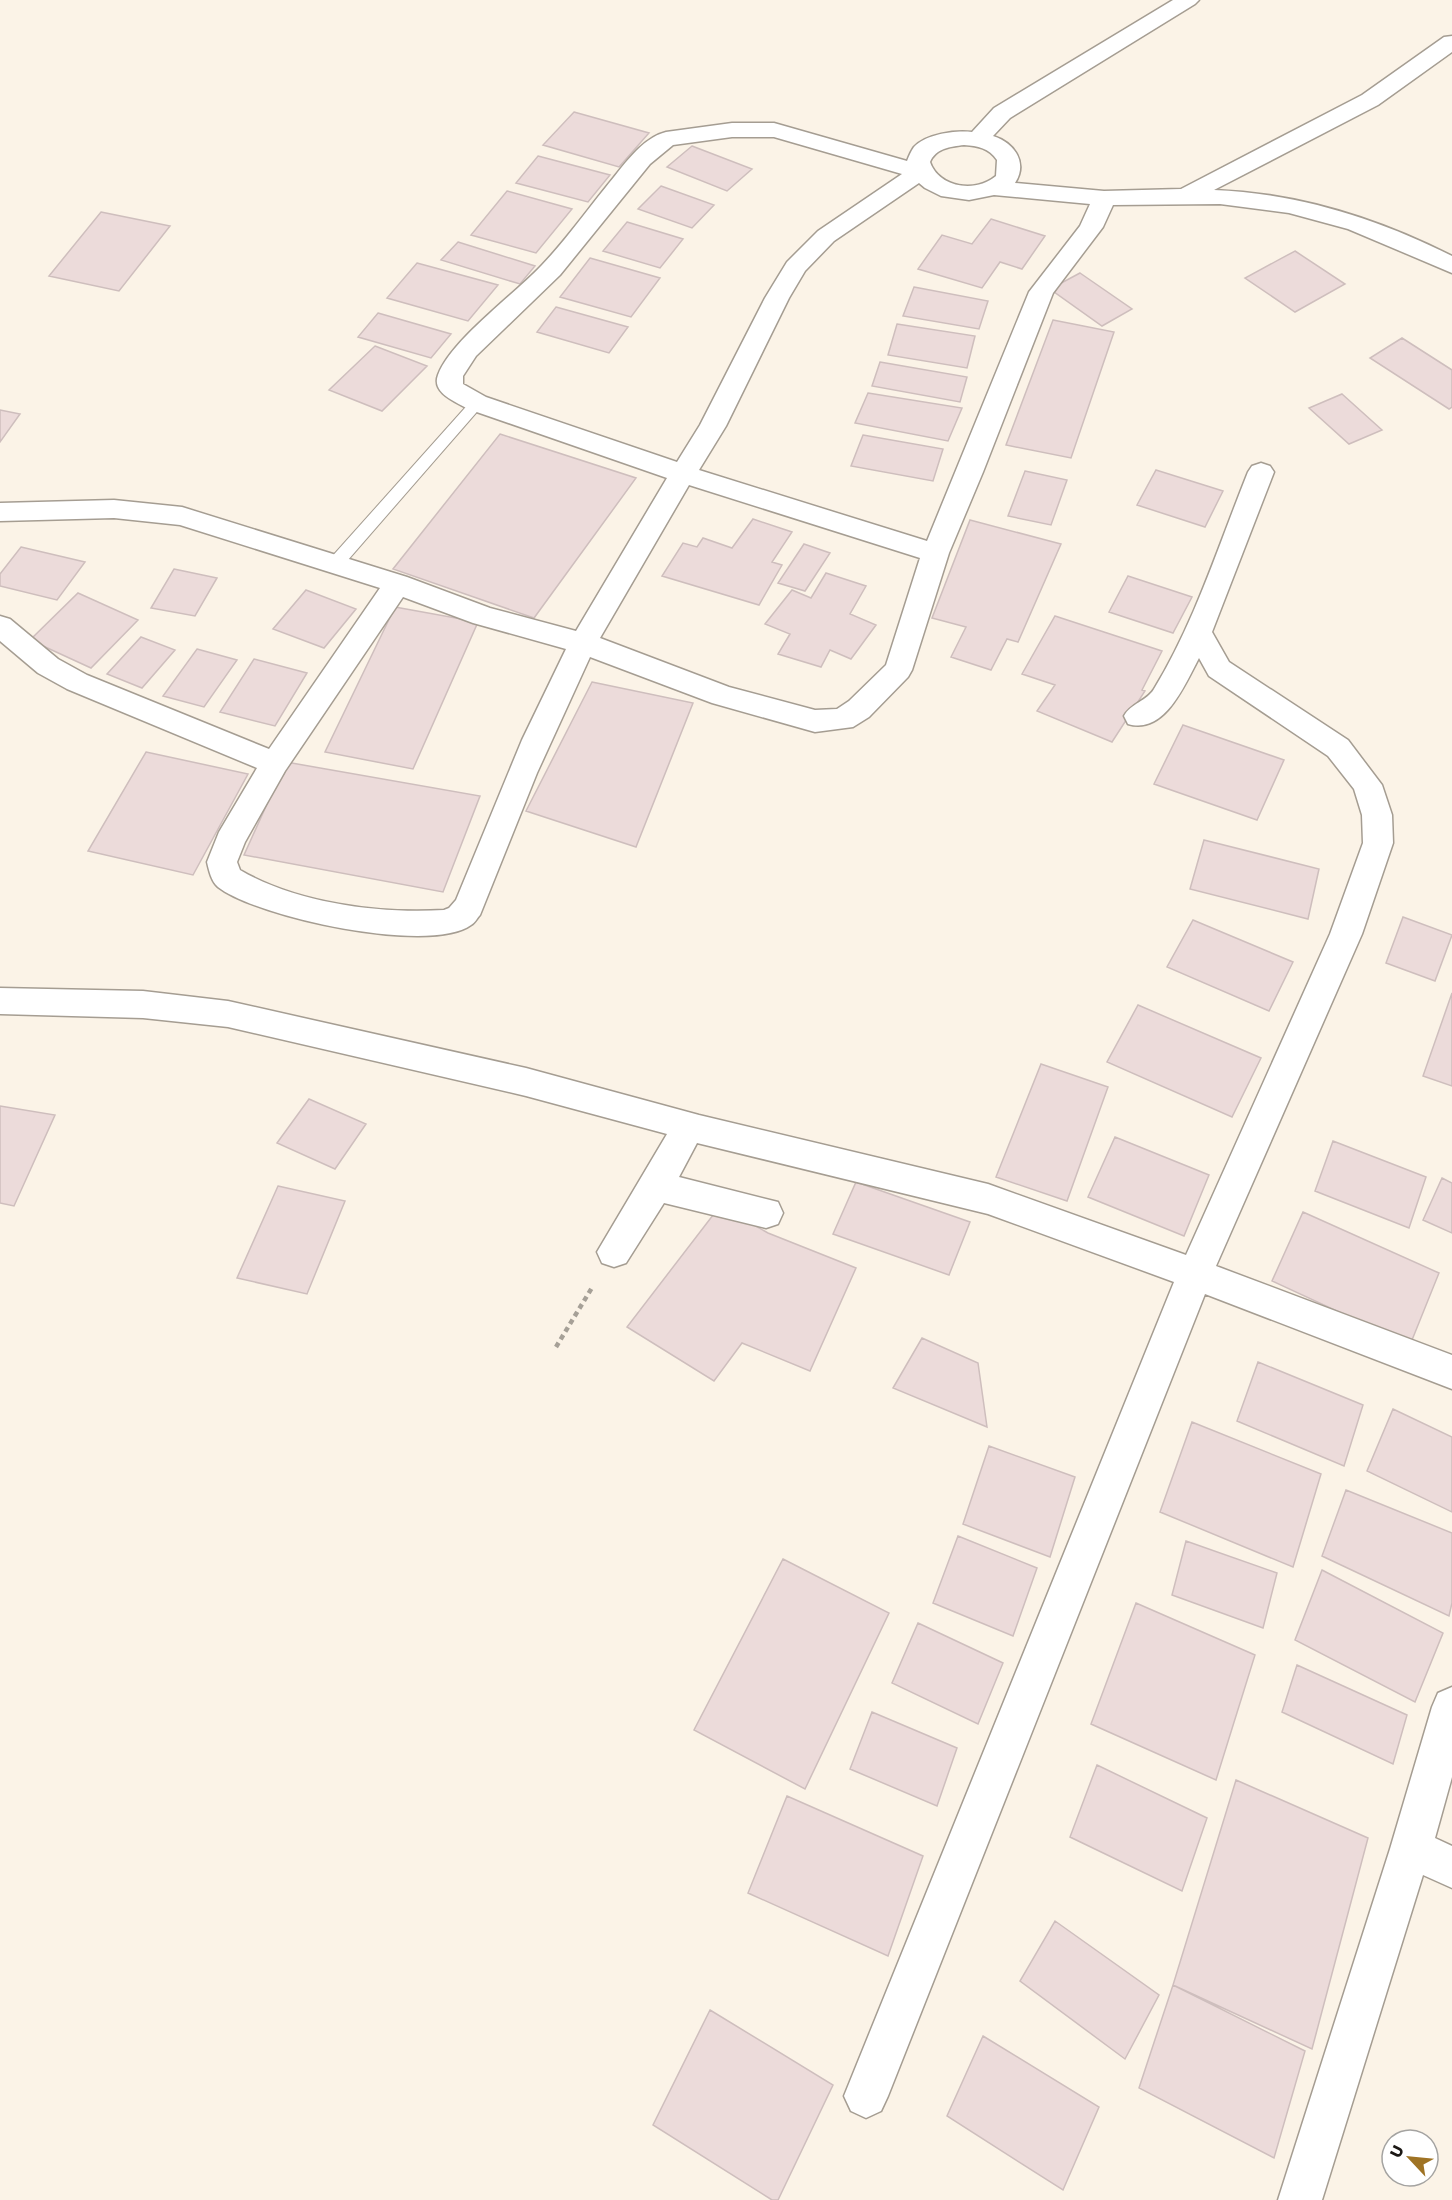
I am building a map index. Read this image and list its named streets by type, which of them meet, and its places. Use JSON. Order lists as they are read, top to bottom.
{
  "north": "top left"
}
